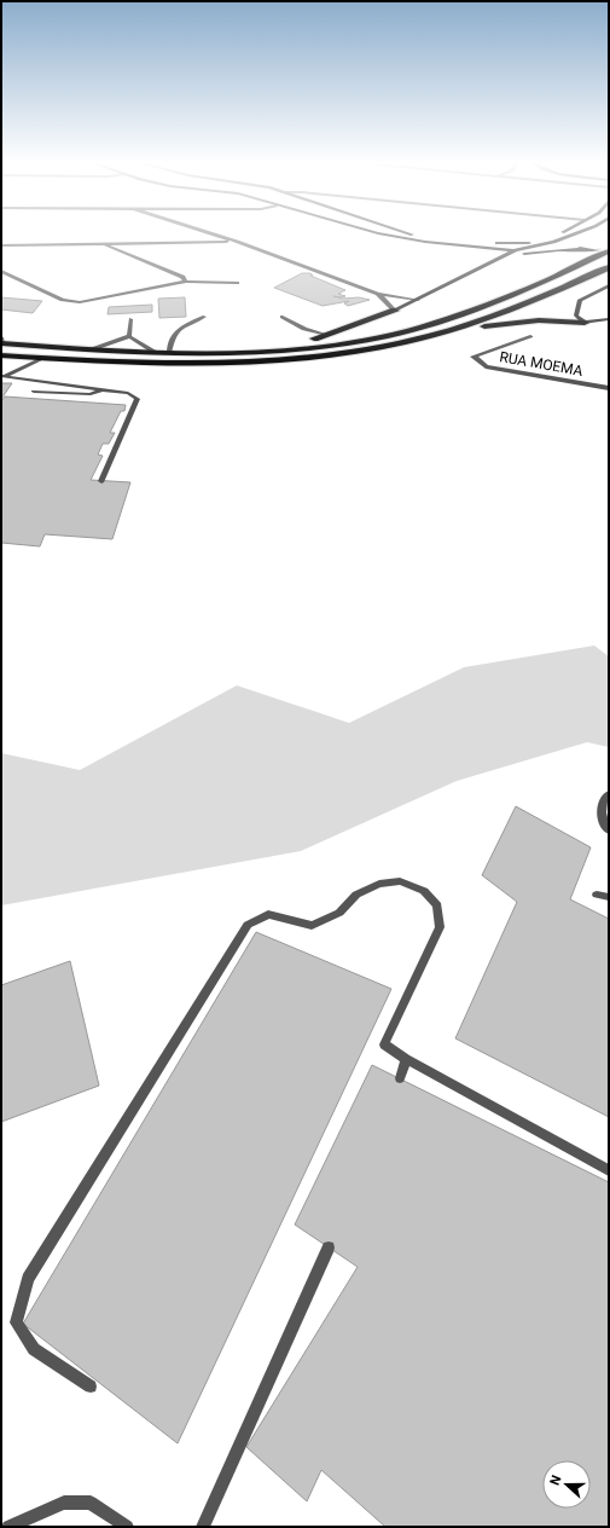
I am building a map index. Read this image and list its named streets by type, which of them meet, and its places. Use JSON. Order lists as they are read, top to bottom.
{
  "streets": {
    "street": ["RUA MOEMA"]
  },
  "north": "left"
}
